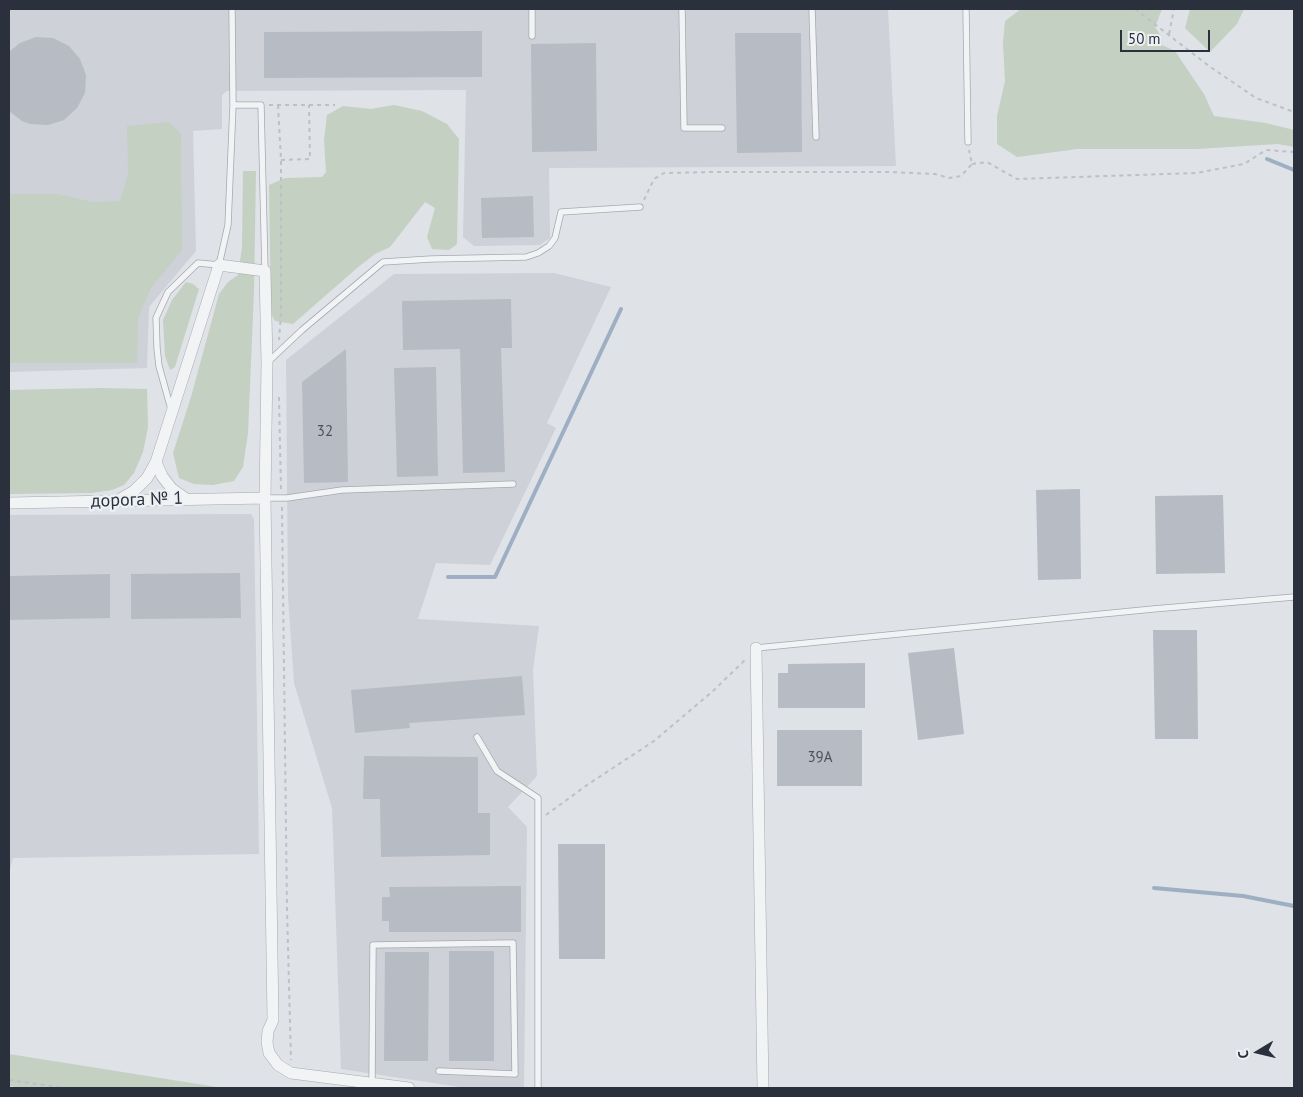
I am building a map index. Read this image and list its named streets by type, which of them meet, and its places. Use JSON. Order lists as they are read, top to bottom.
{
  "streets": {
    "street": ["дорога № 1"]
  },
  "house_numbers": ["32", "39А"],
  "scale_bar": "50 m",
  "north": "left"
}
